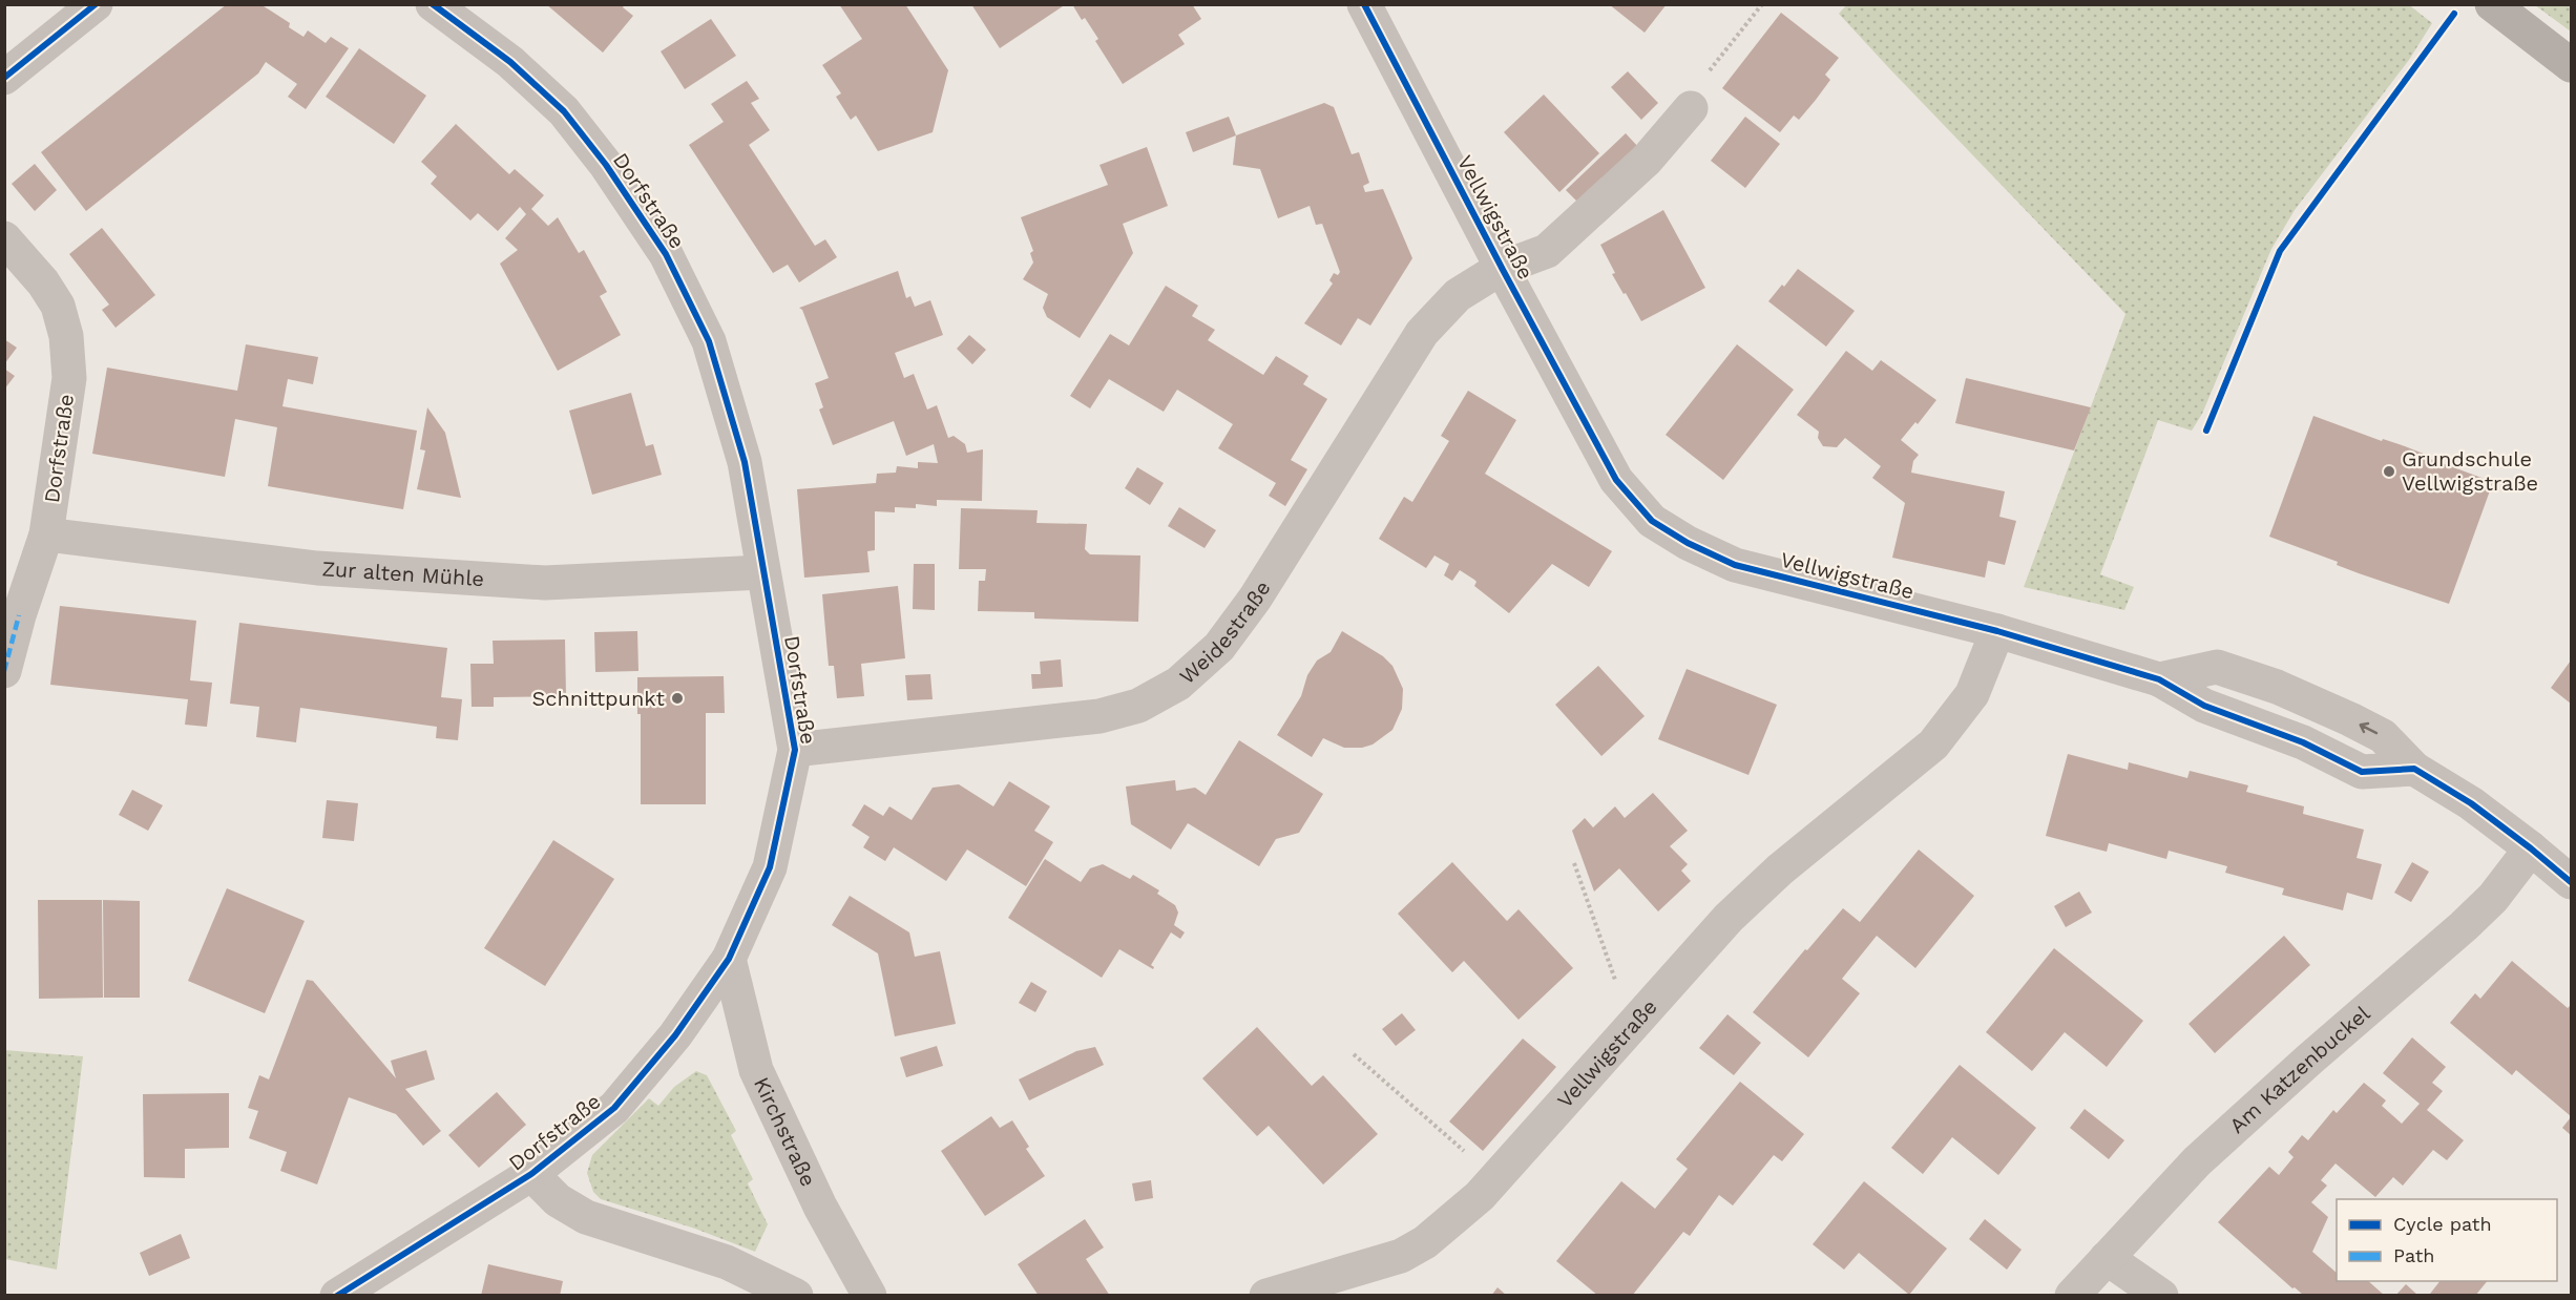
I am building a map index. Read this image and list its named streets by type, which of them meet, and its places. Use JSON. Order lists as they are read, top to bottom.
{
  "streets": {
    "street": [
      "Dorfstraße",
      "Vellwigstraße",
      "Zur alten Mühle",
      "Weidestraße",
      "Am Katzenbuckel",
      "Kirchstraße"
    ]
  },
  "crossings": [
    ["Dorfstraße", "Zur alten Mühle"],
    ["Dorfstraße", "Weidestraße"],
    ["Dorfstraße", "Kirchstraße"],
    ["Vellwigstraße", "Weidestraße"],
    ["Vellwigstraße", "Am Katzenbuckel"]
  ],
  "places": ["Grundschule Vellwigstraße", "Schnittpunkt"],
  "legend": ["Cycle path", "Path"]
}
